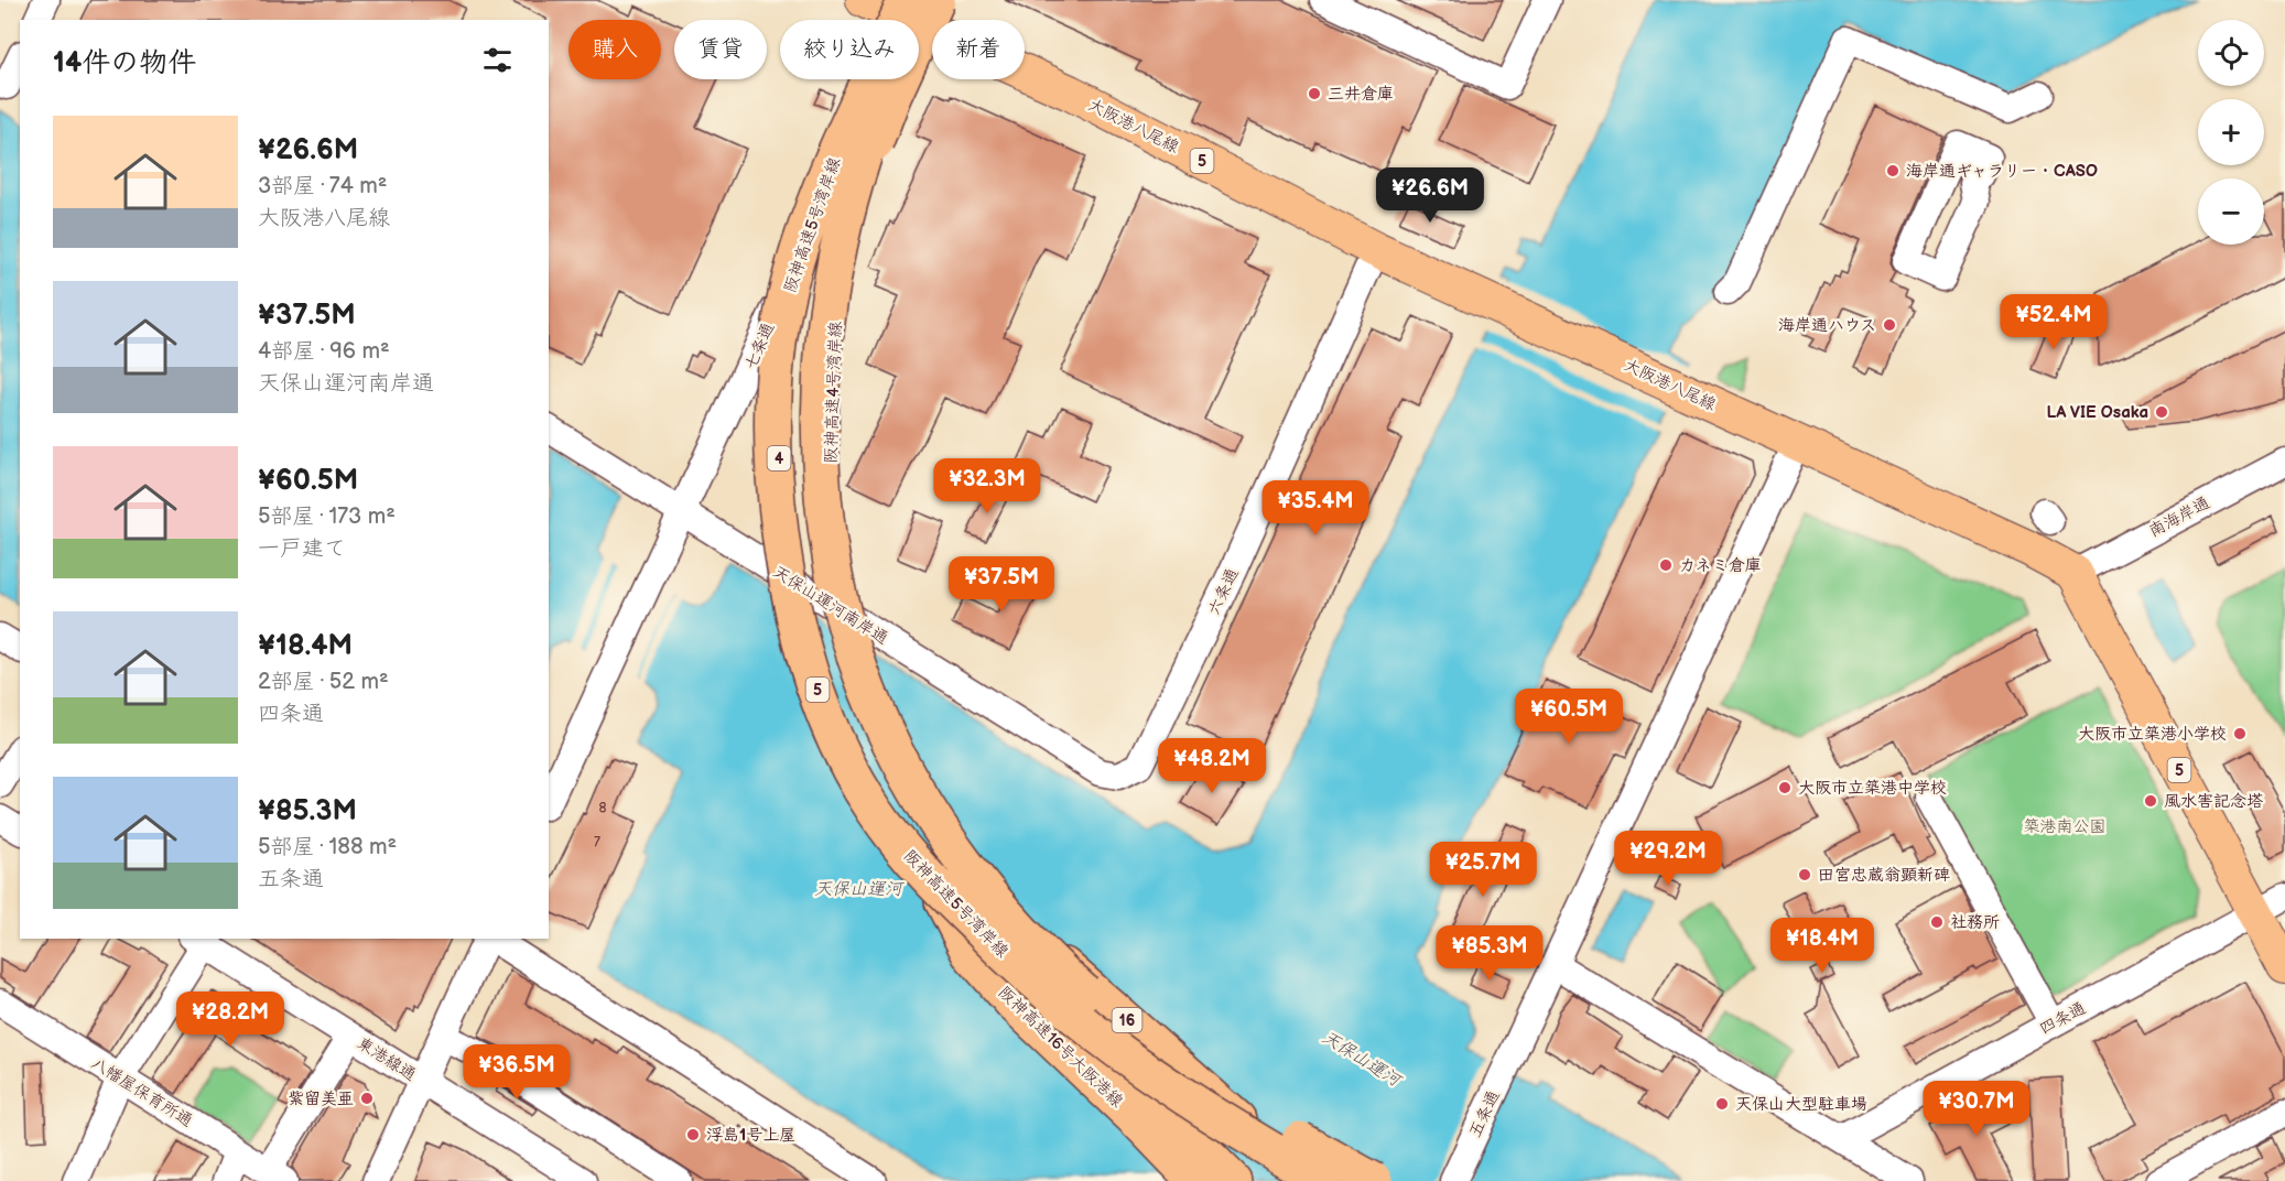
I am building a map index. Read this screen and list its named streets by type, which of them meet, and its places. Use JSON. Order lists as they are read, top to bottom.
{
  "streets": {
    "highway": [
      "5",
      "阪神高速5号湾岸線",
      "阪神高速4号湾岸線",
      "4",
      "16",
      "阪神高速16号大阪港線"
    ],
    "main road": ["大阪港八尾線"],
    "street": [
      "七条通",
      "南海岸通",
      "六条通",
      "天保山運河南岸通",
      "四条通",
      "東港線通",
      "八幡屋保育所通",
      "五条通"
    ]
  },
  "crossings": [
    ["大阪港八尾線", "5"],
    ["大阪港八尾線", "阪神高速5号湾岸線"],
    ["大阪港八尾線", "七条通"],
    ["大阪港八尾線", "阪神高速4号湾岸線"],
    ["大阪港八尾線", "4"],
    ["大阪港八尾線", "南海岸通"],
    ["大阪港八尾線", "六条通"],
    ["大阪港八尾線", "五条通"],
    ["5", "南海岸通"],
    ["5", "四条通"],
    ["阪神高速5号湾岸線", "七条通"],
    ["阪神高速5号湾岸線", "阪神高速4号湾岸線"],
    ["阪神高速5号湾岸線", "4"],
    ["七条通", "阪神高速4号湾岸線"],
    ["七条通", "4"],
    ["七条通", "天保山運河南岸通"],
    ["阪神高速4号湾岸線", "4"],
    ["4", "阪神高速16号大阪港線"],
    ["六条通", "天保山運河南岸通"]
  ],
  "water": ["天保山運河"],
  "parks": ["築港南公園"],
  "places": [
    "三井倉庫",
    "海岸通ギャラリー・CASO",
    "海岸通ハウス",
    "LA VIE Osaka",
    "カネミ倉庫",
    "大阪市立築港小学校",
    "大阪市立築港中学校",
    "風水害記念塔",
    "田宮忠蔵翁顕新碑",
    "社務所",
    "紫留美亜",
    "天保山大型駐車場",
    "浮島1号上屋"
  ],
  "house_numbers": ["8", "7"],
  "page": {
    "map_buttons": ["+", "−"],
    "chip": [
      "購入",
      "賃貸",
      "絞り込み",
      "新着"
    ],
    "heading": "14件の物件",
    "list": [
      {
        "name": "¥26.6M",
        "note": "3部屋 · 74 m² · 大阪港八尾線"
      },
      {
        "name": "¥37.5M",
        "note": "4部屋 · 96 m² · 天保山運河南岸通"
      },
      {
        "name": "¥60.5M",
        "note": "5部屋 · 173 m² · 一戸建て"
      },
      {
        "name": "¥18.4M",
        "note": "2部屋 · 52 m² · 四条通"
      },
      {
        "name": "¥85.3M",
        "note": "5部屋 · 188 m² · 五条通"
      }
    ],
    "price": [
      "¥26.6M",
      "¥52.4M",
      "¥32.3M",
      "¥35.4M",
      "¥37.5M",
      "¥60.5M",
      "¥48.2M",
      "¥29.2M",
      "¥25.7M",
      "¥18.4M",
      "¥85.3M",
      "¥28.2M",
      "¥36.5M",
      "¥30.7M"
    ]
  }
}
